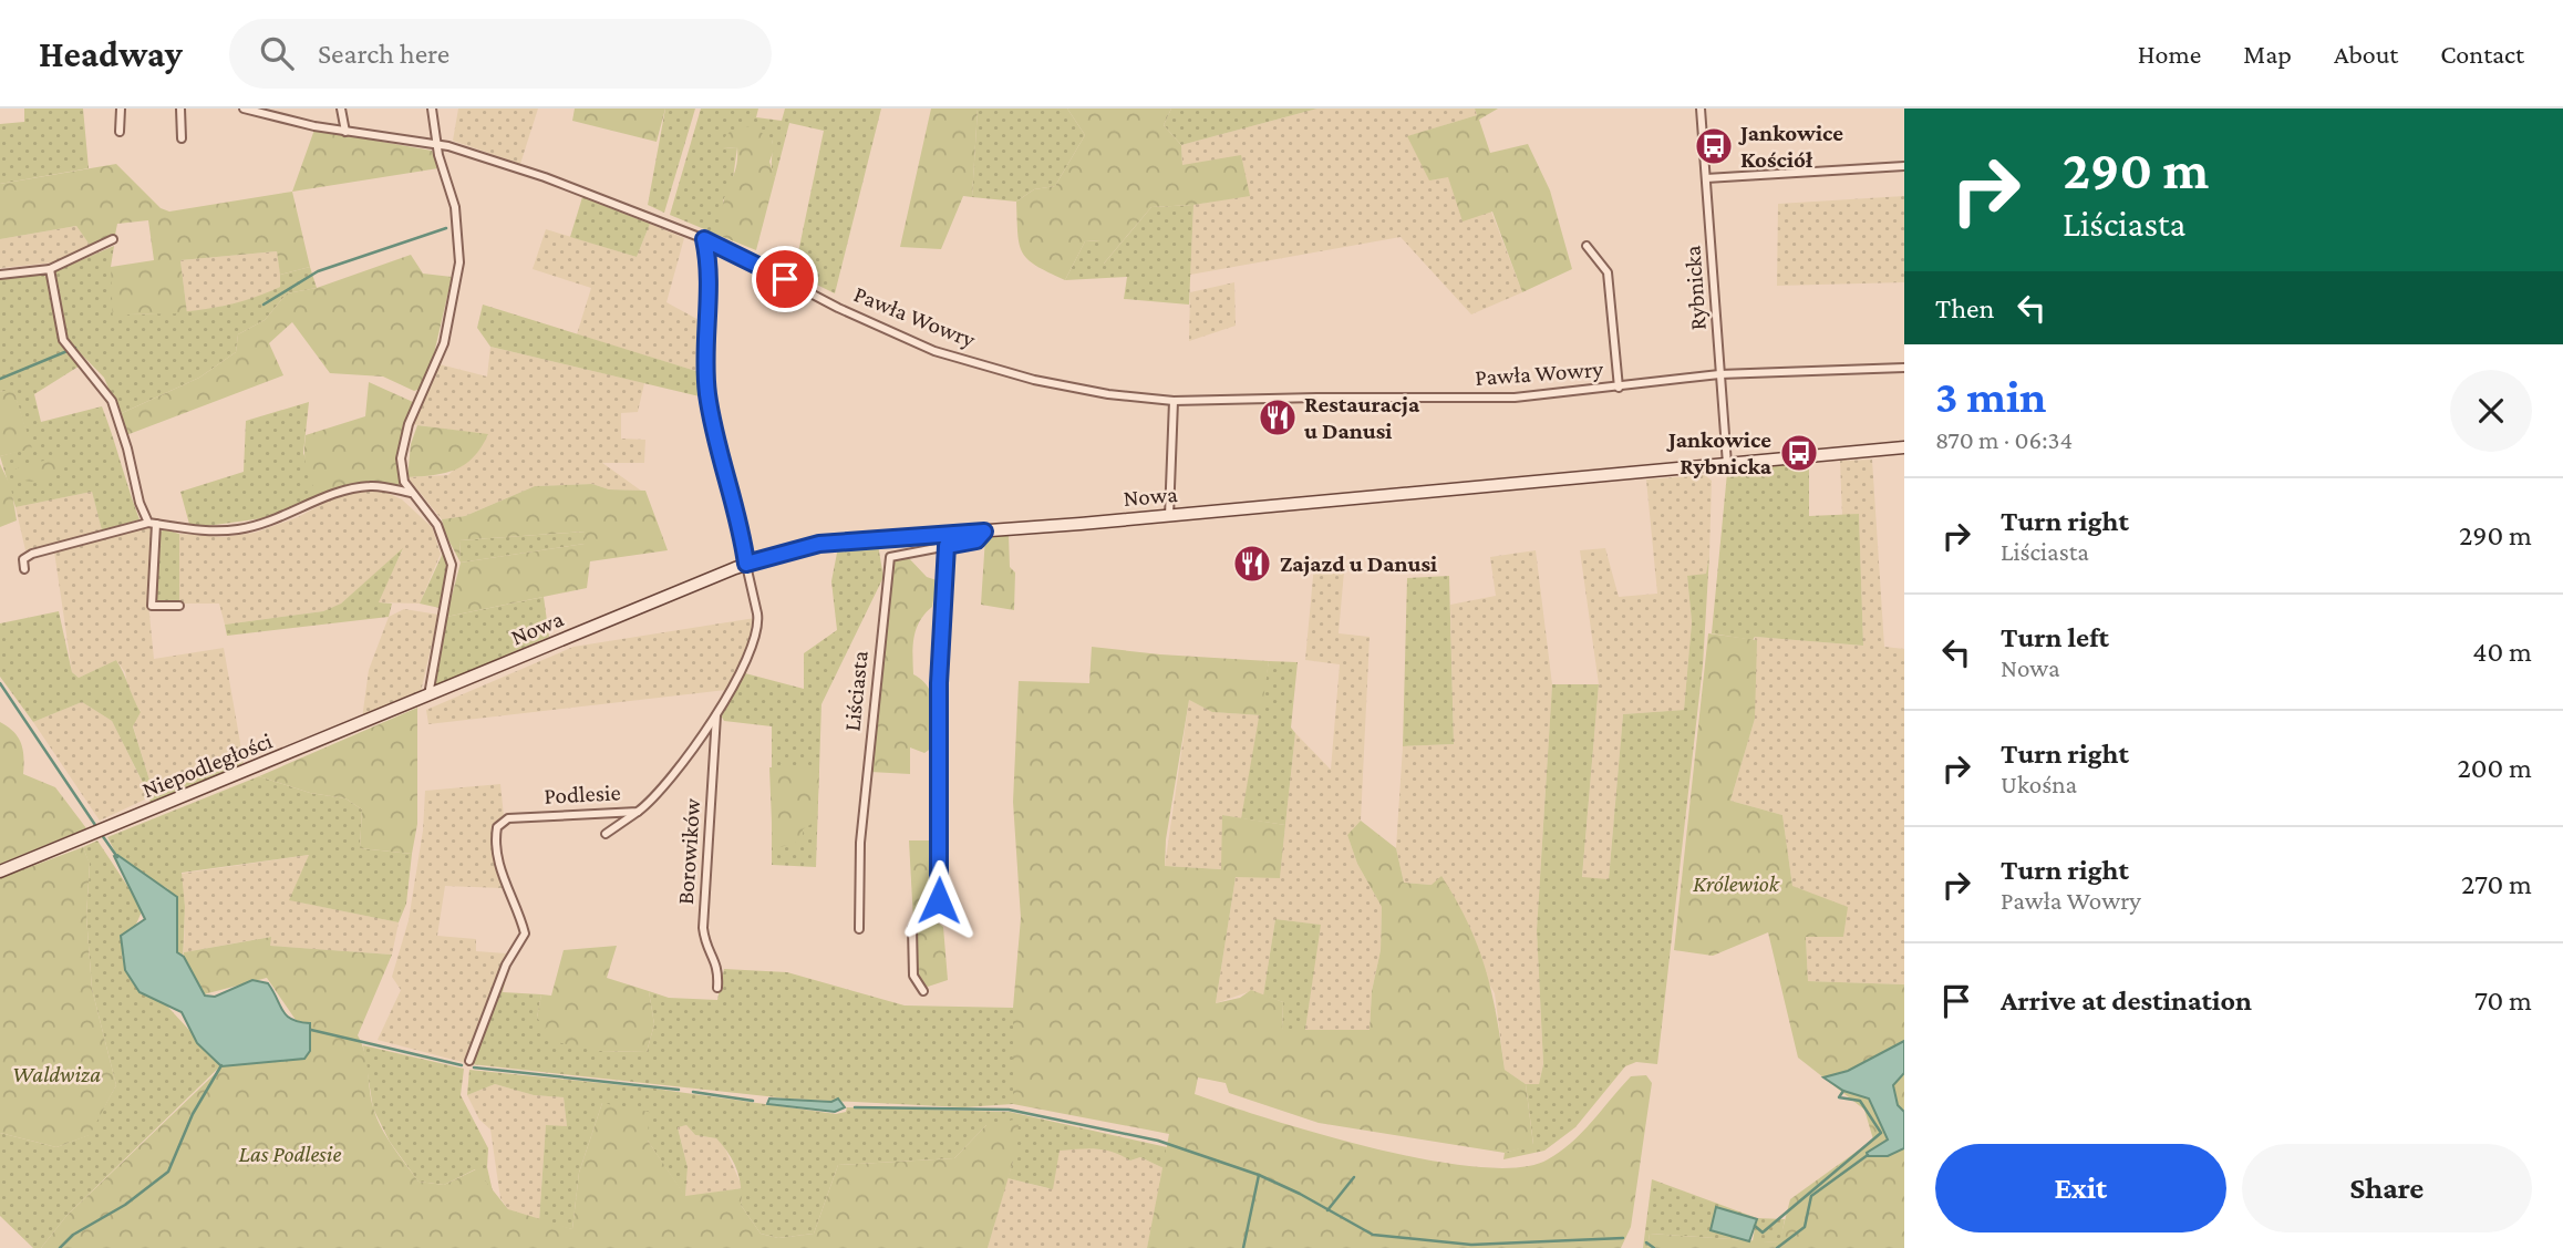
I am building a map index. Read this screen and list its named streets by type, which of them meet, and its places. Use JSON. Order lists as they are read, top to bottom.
{
  "streets": {
    "street": [
      "Rybnicka",
      "Pawła Wowry",
      "Nowa",
      "Liściasta",
      "Niepodległości",
      "Podlesie",
      "Borowików"
    ]
  },
  "crossings": [
    ["Rybnicka", "Pawła Wowry"],
    ["Rybnicka", "Nowa"],
    ["Pawła Wowry", "Podlesie"],
    ["Nowa", "Liściasta"],
    ["Nowa", "Niepodległości"],
    ["Nowa", "Podlesie"],
    ["Podlesie", "Borowików"]
  ],
  "parks": ["Królewiok", "Waldwiza", "Las Podlesie"],
  "places": {
    "bus stop": ["Jankowice Kościół", "Jankowice Rybnicka"],
    "restaurant": ["Restauracja u Danusi", "Zajazd u Danusi"]
  },
  "page": {
    "header": "Headway",
    "search": "Search here",
    "nav": [
      "Home",
      "Map",
      "About",
      "Contact"
    ],
    "turn": ["290 m", "Liściasta"],
    "then": "Then",
    "heading": ["3 min", "870 m · 06:34"],
    "list": [
      {
        "name": "Turn right",
        "note": "Liściasta",
        "value": "290 m"
      },
      {
        "name": "Turn left",
        "note": "Nowa",
        "value": "40 m"
      },
      {
        "name": "Turn right",
        "note": "Ukośna",
        "value": "200 m"
      },
      {
        "name": "Turn right",
        "note": "Pawła Wowry",
        "value": "270 m"
      },
      {
        "name": "Arrive at destination",
        "value": "70 m"
      }
    ],
    "buttons": ["Exit", "Share"]
  }
}
